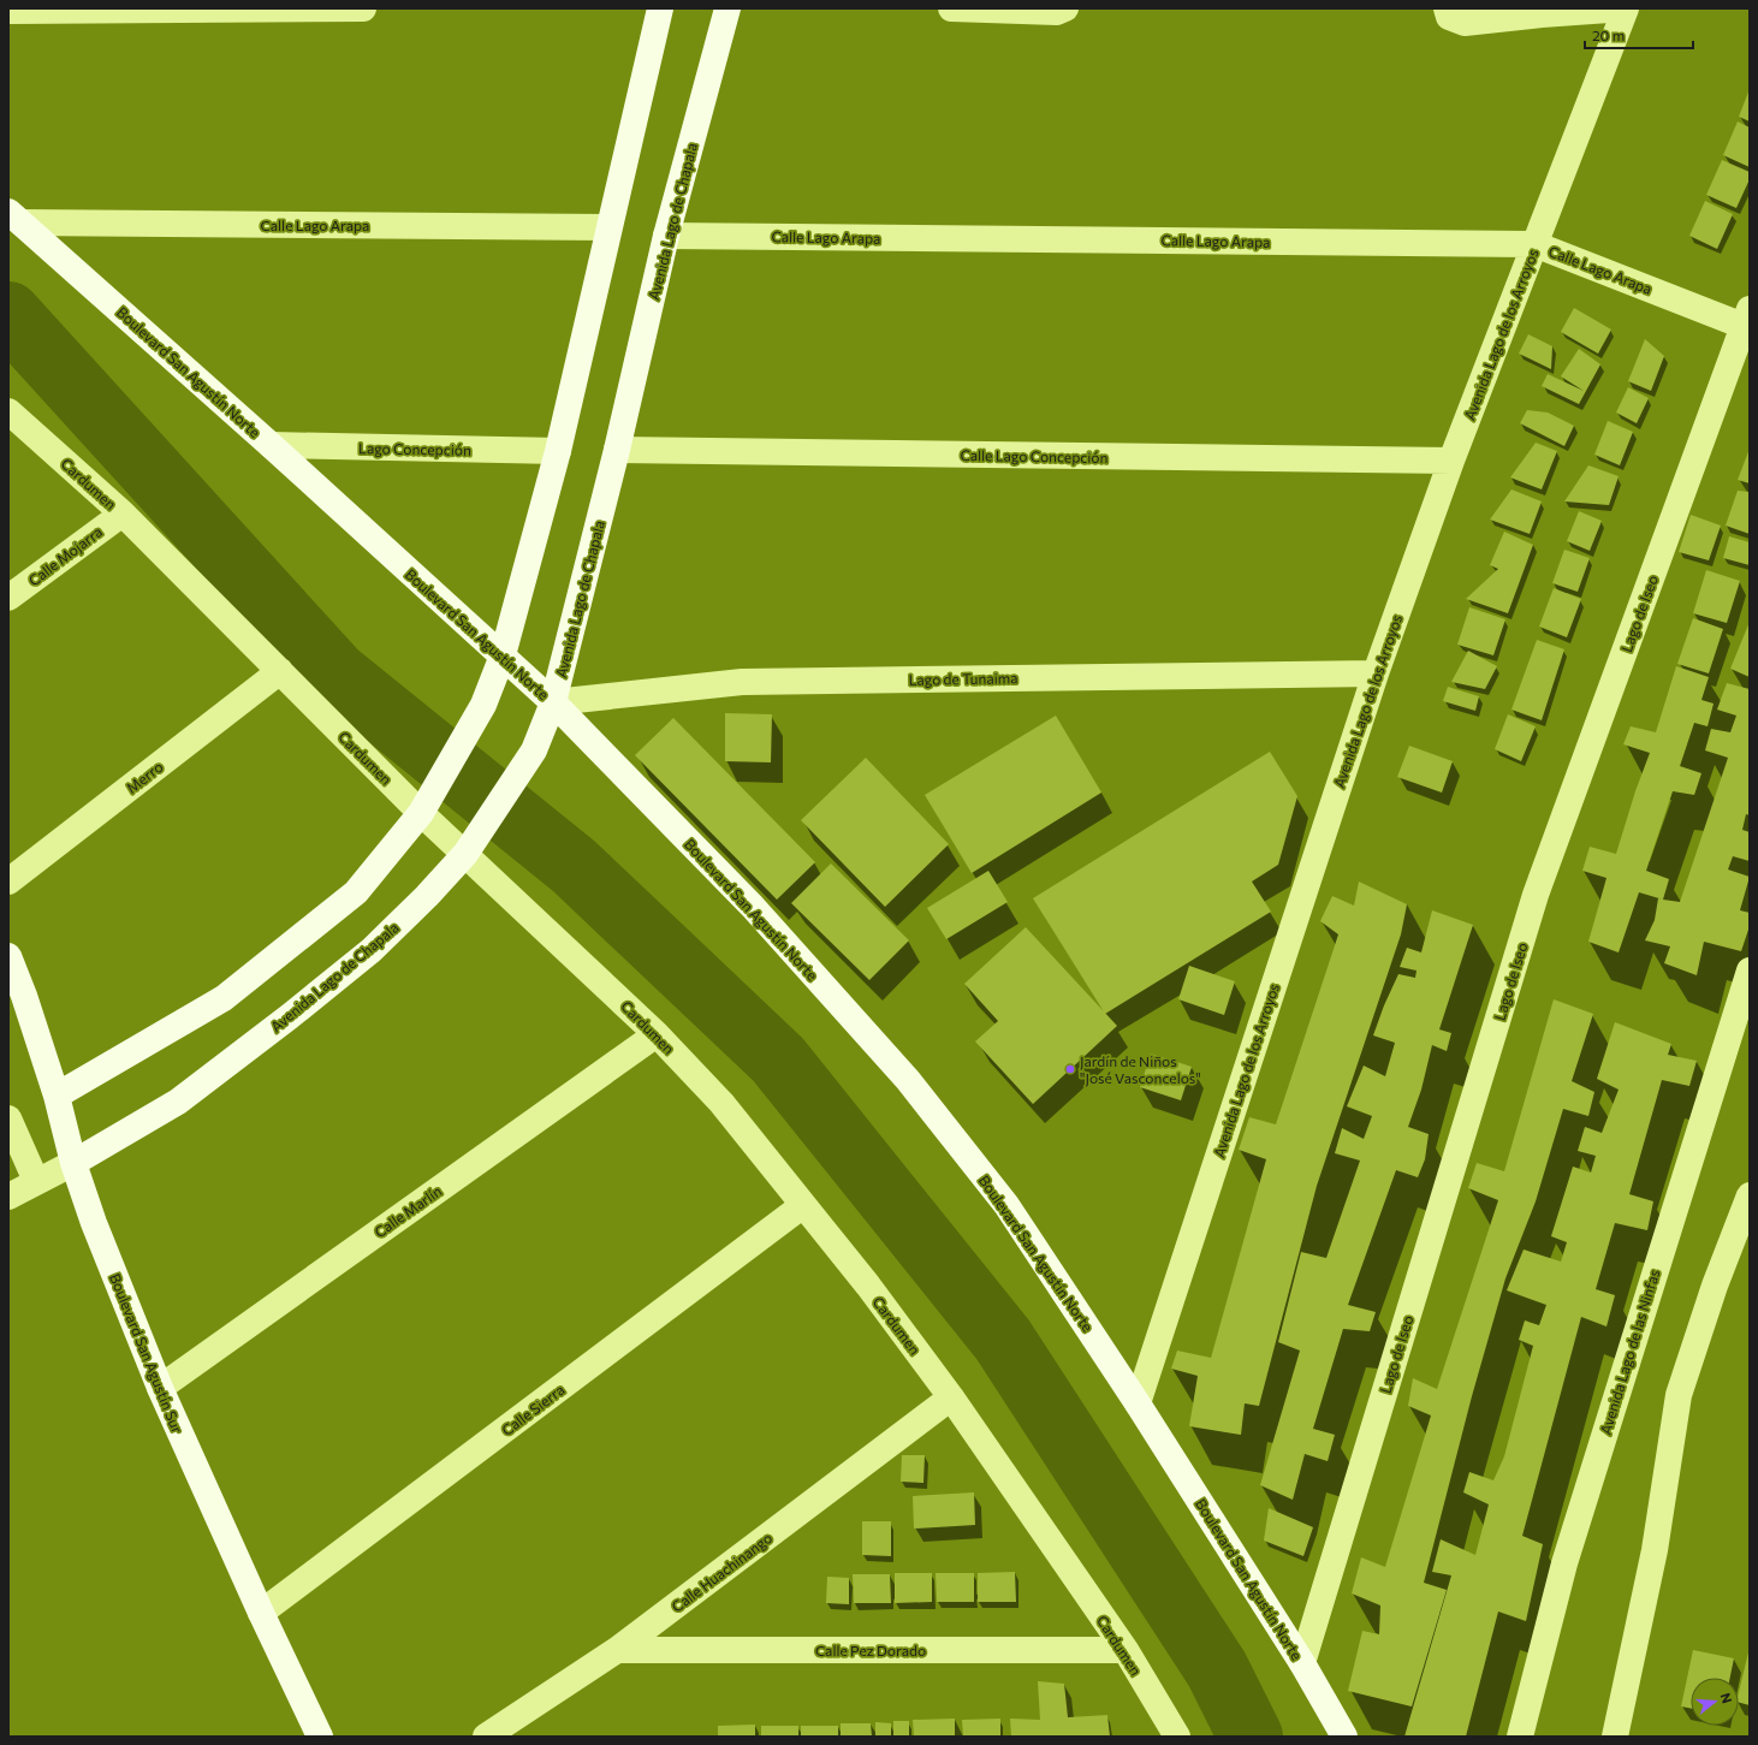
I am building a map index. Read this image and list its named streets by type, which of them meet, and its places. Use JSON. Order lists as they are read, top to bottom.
{
  "streets": {
    "main road": ["Avenida Lago de Chapala", "Boulevard San Agustín Norte", "Boulevard San Agustín Sur"],
    "street": [
      "Calle Lago Arapa",
      "Avenida Lago de los Arroyos",
      "Lago Concepción",
      "Calle Lago Concepción",
      "Cardumen",
      "Calle Mojarra",
      "Lago de Iseo",
      "Lago de Tunaima",
      "Merro",
      "Calle Marlín",
      "Avenida Lago de las Ninfas",
      "Calle Sierra",
      "Calle Huachinango",
      "Calle Pez Dorado"
    ]
  },
  "crossings": [
    ["Avenida Lago de Chapala", "Calle Lago Arapa"],
    ["Avenida Lago de Chapala", "Boulevard San Agustín Norte"],
    ["Avenida Lago de Chapala", "Calle Lago Concepción"],
    ["Avenida Lago de Chapala", "Cardumen"],
    ["Avenida Lago de Chapala", "Lago de Tunaima"],
    ["Avenida Lago de Chapala", "Boulevard San Agustín Sur"],
    ["Calle Lago Arapa", "Avenida Lago de los Arroyos"],
    ["Calle Lago Arapa", "Boulevard San Agustín Norte"],
    ["Calle Lago Arapa", "Lago de Iseo"],
    ["Avenida Lago de los Arroyos", "Boulevard San Agustín Norte"],
    ["Avenida Lago de los Arroyos", "Calle Lago Concepción"],
    ["Avenida Lago de los Arroyos", "Lago de Tunaima"],
    ["Boulevard San Agustín Norte", "Lago Concepción"],
    ["Boulevard San Agustín Norte", "Lago de Iseo"],
    ["Boulevard San Agustín Norte", "Lago de Tunaima"],
    ["Cardumen", "Calle Mojarra"],
    ["Cardumen", "Merro"],
    ["Cardumen", "Calle Marlín"],
    ["Cardumen", "Calle Sierra"],
    ["Cardumen", "Calle Huachinango"],
    ["Cardumen", "Calle Pez Dorado"],
    ["Calle Marlín", "Boulevard San Agustín Sur"],
    ["Boulevard San Agustín Sur", "Calle Sierra"],
    ["Calle Huachinango", "Calle Pez Dorado"]
  ],
  "places": ["Jardín de Niños \"José Vasconcelos\""],
  "scale_bar": "20 m",
  "north": "right"
}
